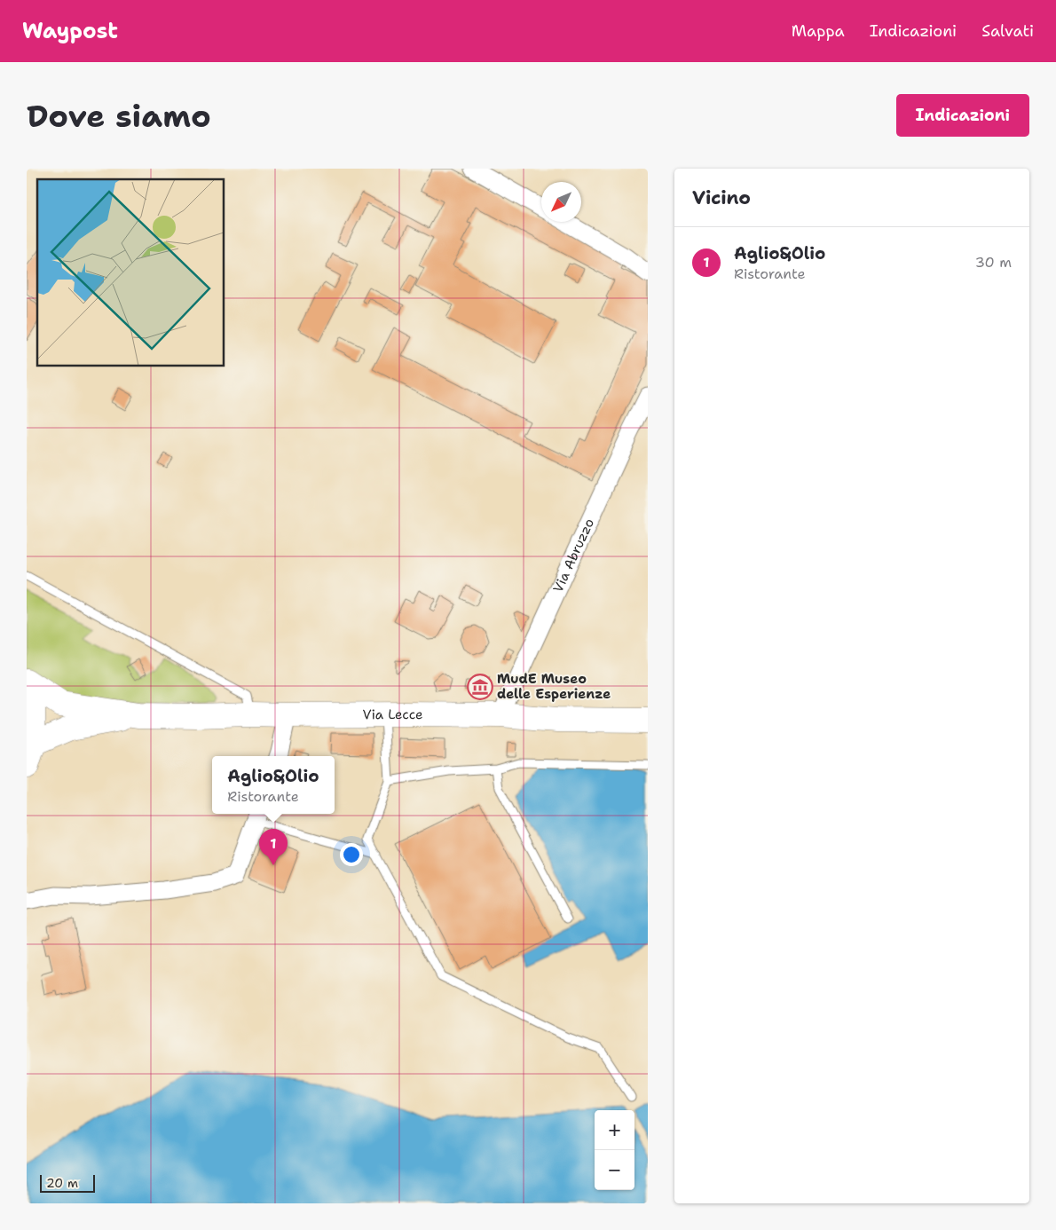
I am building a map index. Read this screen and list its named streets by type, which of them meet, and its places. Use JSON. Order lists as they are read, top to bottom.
{
  "streets": {
    "main road": ["Via Lecce"],
    "street": ["Via Abruzzo"]
  },
  "crossings": [
    ["Via Abruzzo", "Via Lecce"]
  ],
  "places": {
    "museum": ["MudE Museo delle Esperienze"]
  },
  "scale_bar": "20 m",
  "north": "bottom left",
  "page": {
    "header": "Waypost",
    "nav": ["Mappa", "Indicazioni", "Salvati"],
    "buttons": "Indicazioni",
    "title": "Dove siamo",
    "heading": "Vicino",
    "list": [
      {
        "mark": "1",
        "name": "Aglio&Olio",
        "note": "Ristorante",
        "value": "30 m"
      }
    ],
    "popup": ["Aglio&Olio", "Ristorante"],
    "pins": "1",
    "map_buttons": ["+", "−"],
    "scale": "20 m"
  }
}
